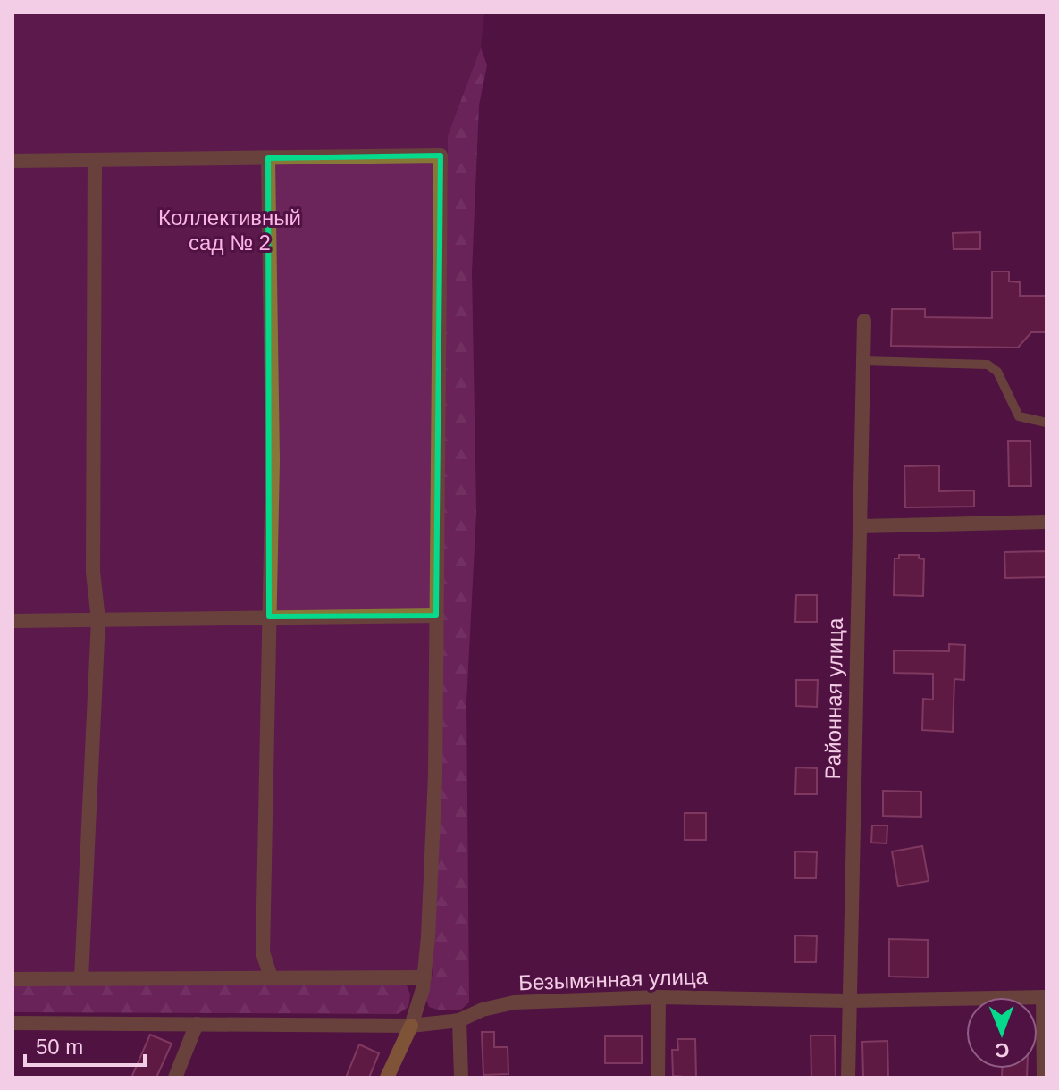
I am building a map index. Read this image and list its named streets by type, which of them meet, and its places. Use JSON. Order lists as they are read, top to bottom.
{
  "streets": {
    "street": ["Районная улица", "Безымянная улица"]
  },
  "crossings": [
    ["Районная улица", "Безымянная улица"]
  ],
  "parks": ["Коллективный сад № 2"],
  "scale_bar": "50 m",
  "north": "bottom"
}
